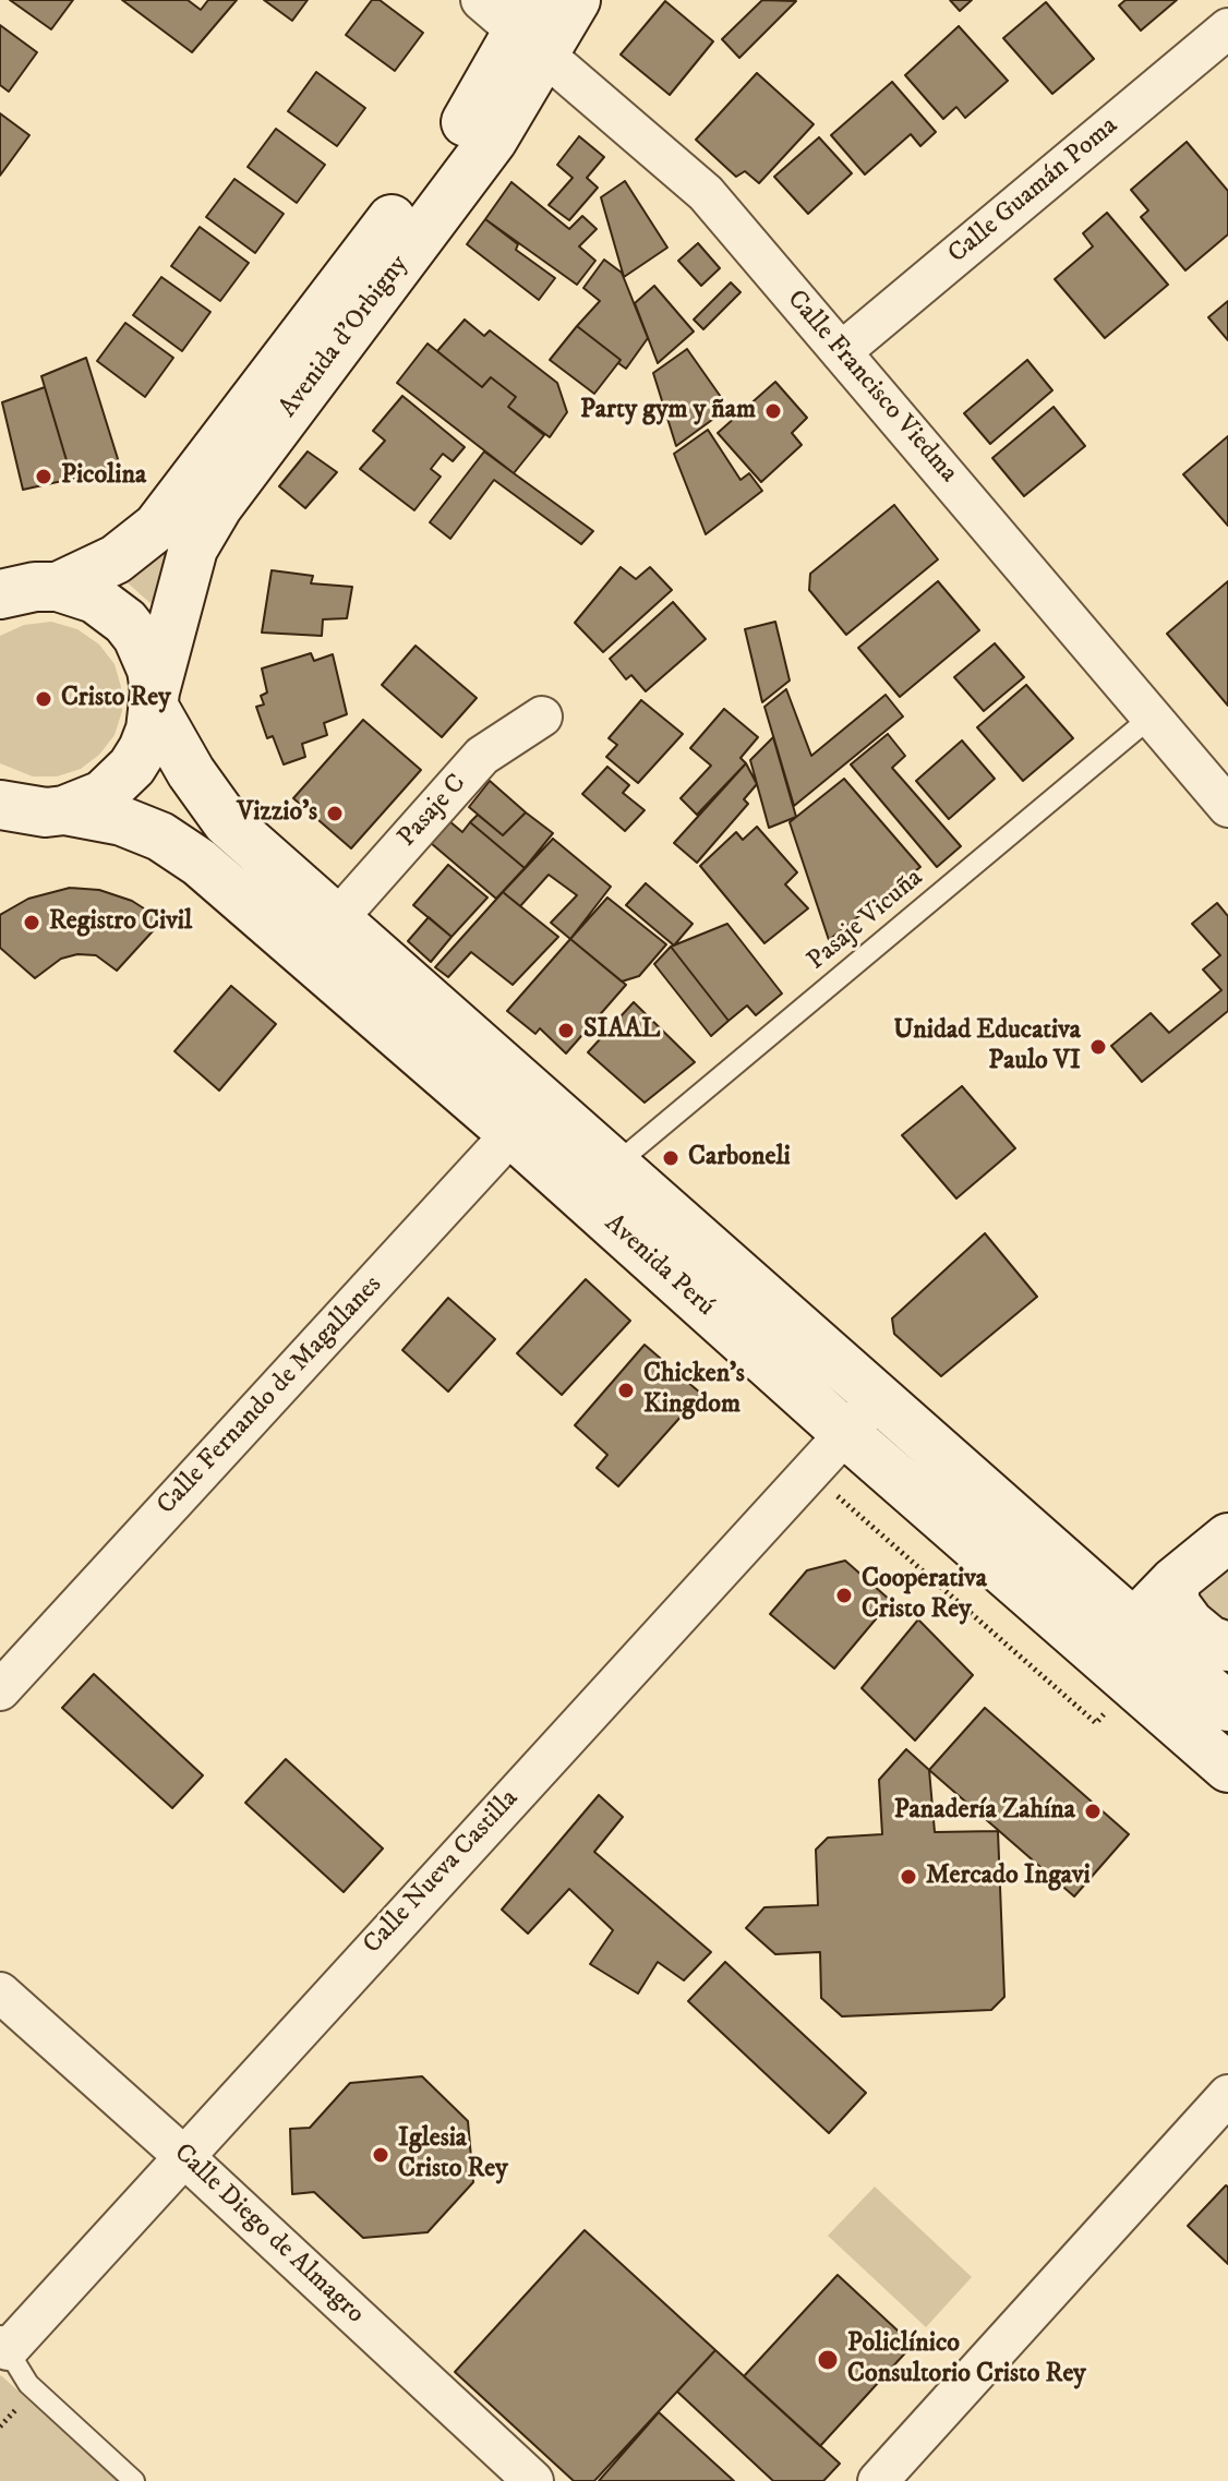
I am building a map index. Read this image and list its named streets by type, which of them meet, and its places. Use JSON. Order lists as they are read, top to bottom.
{
  "streets": {
    "main road": ["Avenida d'Orbigny", "Avenida Perú"],
    "street": [
      "Calle Guamán Poma",
      "Calle Francisco Viedma",
      "Pasaje C",
      "Calle Fernando de Magallanes",
      "Calle Nueva Castilla",
      "Calle Diego de Almagro"
    ],
    "lane": ["Pasaje Vicuña"]
  },
  "crossings": [
    ["Calle Guamán Poma", "Calle Francisco Viedma"],
    ["Avenida d'Orbigny", "Calle Francisco Viedma"],
    ["Avenida d'Orbigny", "Avenida Perú"],
    ["Calle Francisco Viedma", "Pasaje Vicuña"],
    ["Pasaje C", "Avenida Perú"],
    ["Pasaje Vicuña", "Avenida Perú"],
    ["Avenida Perú", "Calle Fernando de Magallanes"],
    ["Avenida Perú", "Calle Nueva Castilla"],
    ["Calle Nueva Castilla", "Calle Diego de Almagro"]
  ],
  "places": [
    "Party gym y ñam",
    "Picolina",
    "Cristo Rey",
    "Vizzio's",
    "Registro Civil",
    "SIAAL",
    "Unidad Educativa Paulo VI",
    "Carboneli",
    "Chicken's Kingdom",
    "Cooperativa Cristo Rey",
    "Panadería Zahína",
    "Mercado Ingavi",
    "Iglesia Cristo Rey",
    "Policlínico Consultorio Cristo Rey"
  ]
}
